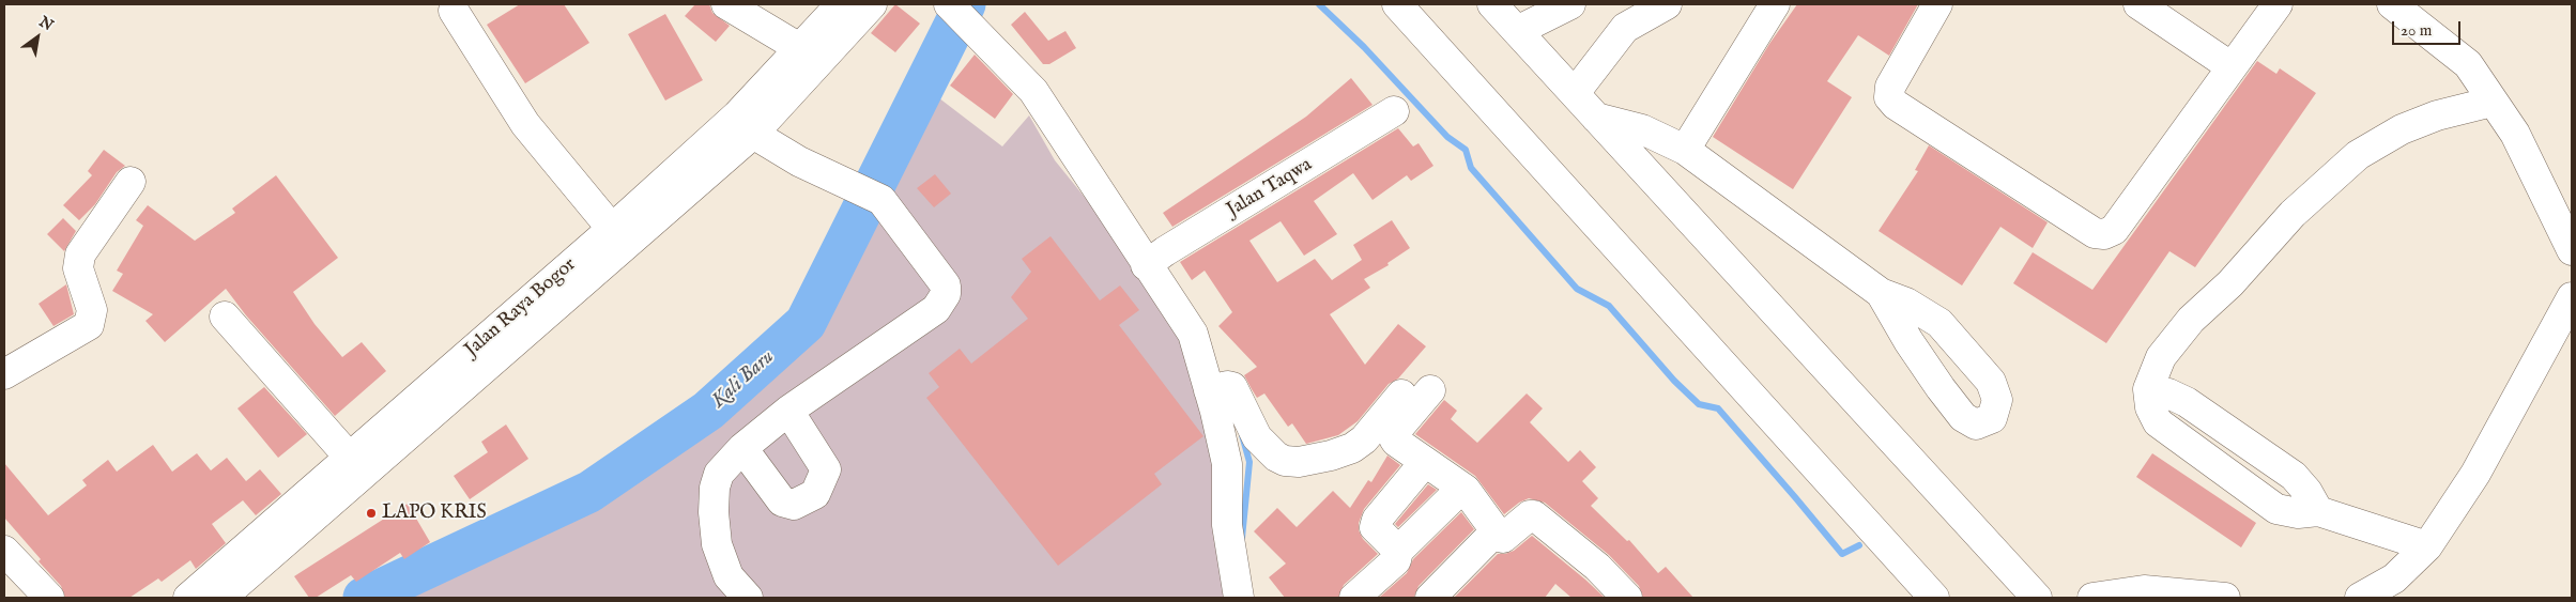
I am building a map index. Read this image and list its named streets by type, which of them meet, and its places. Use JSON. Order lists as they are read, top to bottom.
{
  "streets": {
    "main road": ["Jalan Taqwa", "Jalan Raya Bogor"]
  },
  "water": ["Kali Baru"],
  "places": ["LAPO KRIS"],
  "scale_bar": "20 m",
  "north": "top right"
}
